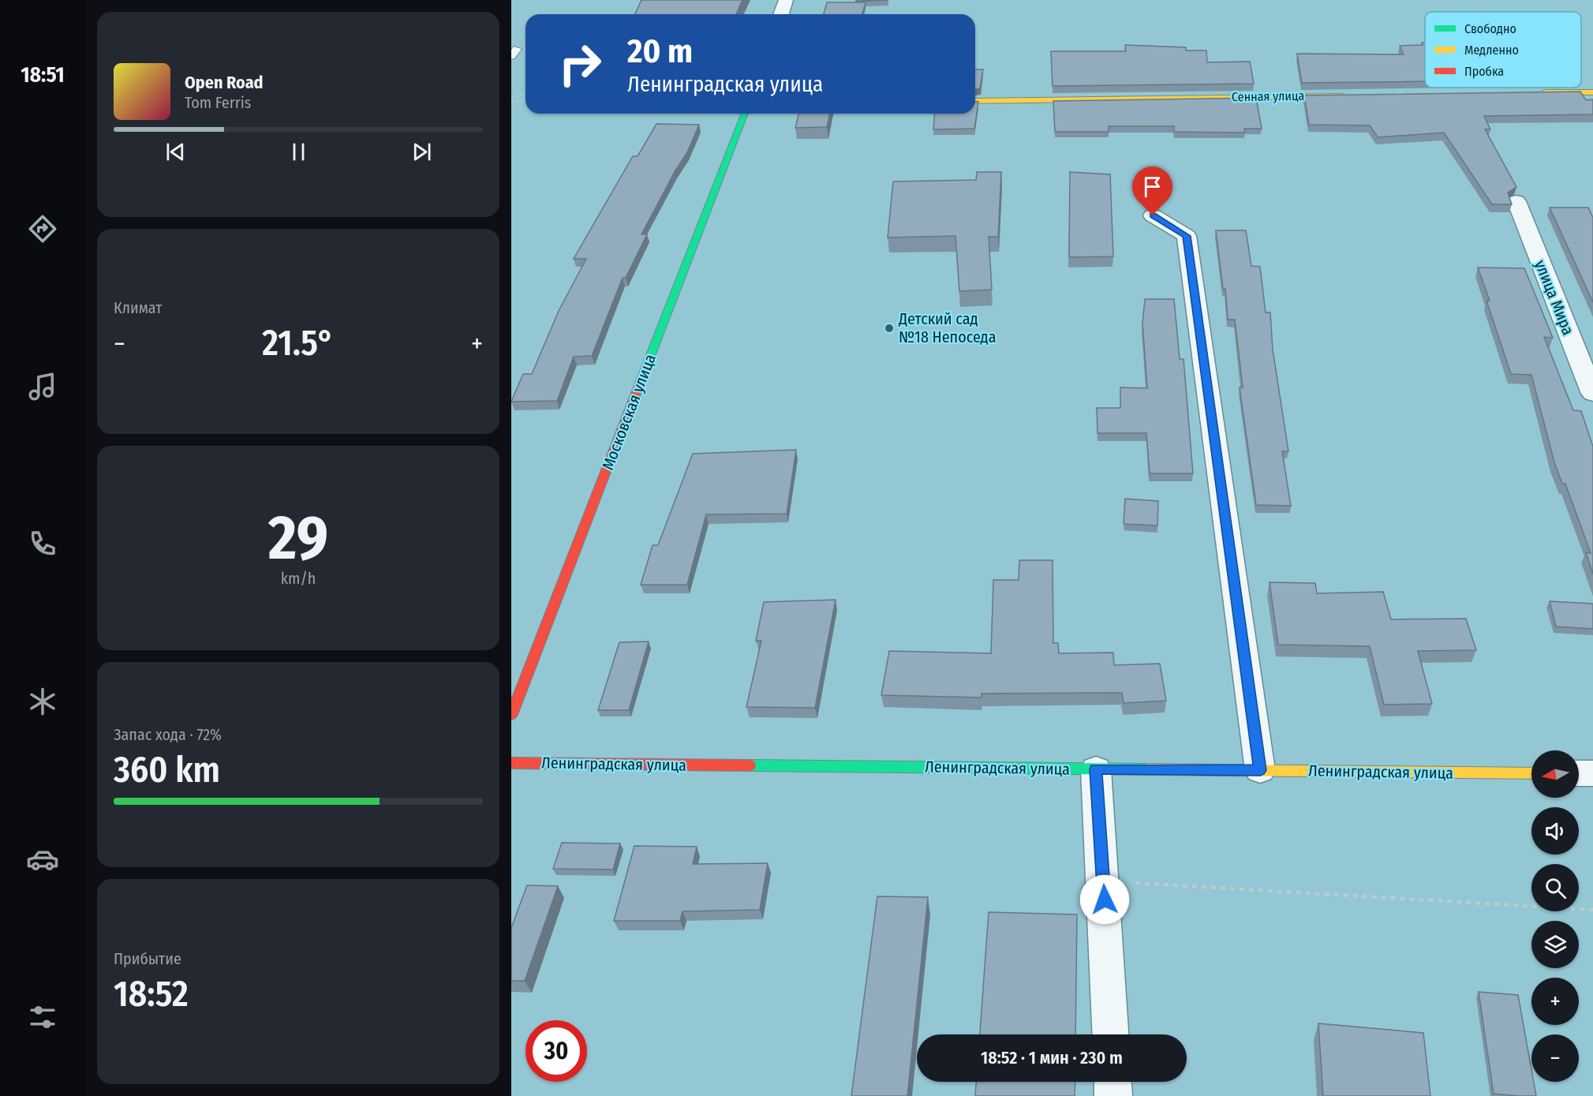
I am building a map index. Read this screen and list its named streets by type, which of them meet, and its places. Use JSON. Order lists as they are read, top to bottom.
{
  "streets": {
    "street": [
      "Сенная улица",
      "улица Мира",
      "Московская улица",
      "Ленинградская улица"
    ]
  },
  "places": ["Детский сад №18 Непоседа"],
  "legend": ["Свободно", "Медленно", "Пробка"],
  "north": "left",
  "page": {
    "tabs": "18:51",
    "turn": ["20 m", "Ленинградская улица"],
    "song": ["Open Road", "Tom Ferris"],
    "tile": [
      "Климат",
      ["29", "km/h"],
      ["Запас хода · 72%", "360 km"],
      ["Прибытие", "18:52"]
    ],
    "heat": ["−", "21.5°", "+"],
    "map_buttons": ["+", "−"],
    "limit": "30",
    "trip": "18:52 · 1 мин · 230 m"
  }
}
